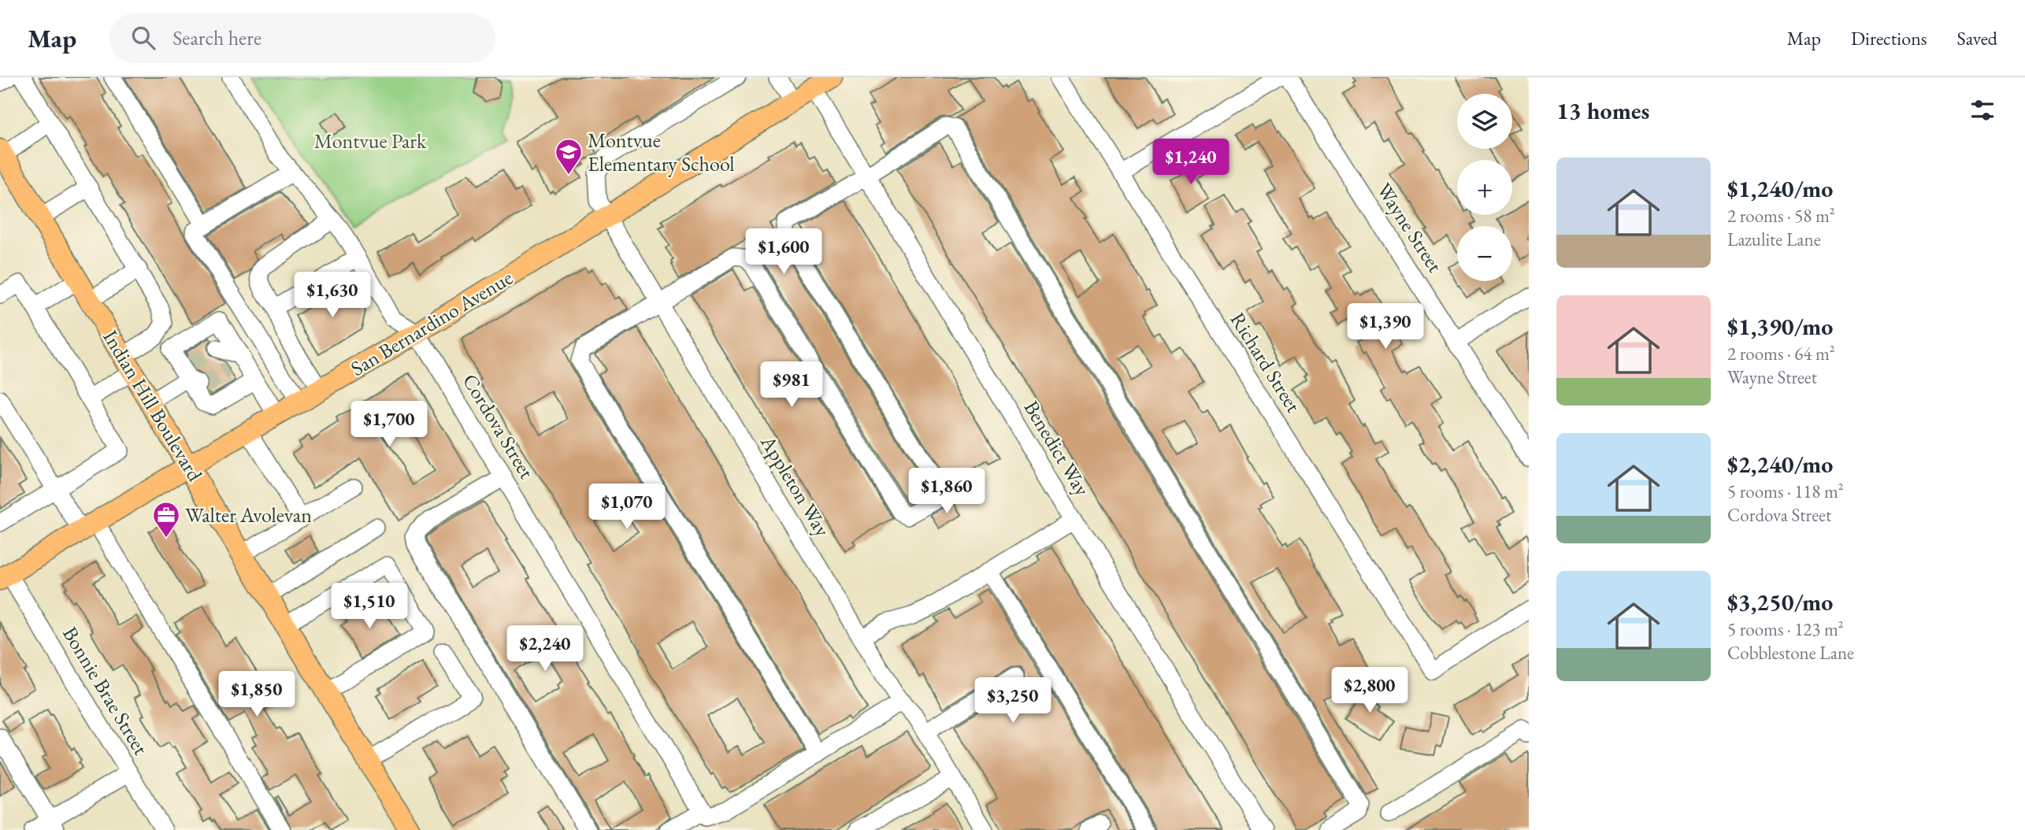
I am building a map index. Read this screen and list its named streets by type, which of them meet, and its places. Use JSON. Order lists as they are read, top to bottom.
{
  "streets": {
    "main road": ["San Bernardino Avenue", "Indian Hill Boulevard"],
    "street": [
      "Wayne Street",
      "Richard Street",
      "Cordova Street",
      "Benedict Way",
      "Appleton Way",
      "Bonnie Brae Street"
    ]
  },
  "crossings": [
    ["San Bernardino Avenue", "Indian Hill Boulevard"],
    ["San Bernardino Avenue", "Cordova Street"],
    ["San Bernardino Avenue", "Benedict Way"],
    ["San Bernardino Avenue", "Appleton Way"],
    ["San Bernardino Avenue", "Bonnie Brae Street"]
  ],
  "parks": ["Montvue Park"],
  "places": {
    "school or university": ["Montvue Elementary School"],
    "office": ["Walter Avolevan"]
  },
  "page": {
    "header": "Map",
    "search": "Search here",
    "nav": ["Map", "Directions", "Saved"],
    "heading": "13 homes",
    "map_buttons": ["+", "−"],
    "price": [
      "$1,240",
      "$1,600",
      "$1,630",
      "$1,390",
      "$981",
      "$1,700",
      "$1,860",
      "$1,070",
      "$1,510",
      "$2,240",
      "$2,800",
      "$1,850",
      "$3,250"
    ],
    "list": [
      {
        "name": "$1,240/mo",
        "note": "2 rooms · 58 m² · Lazulite Lane"
      },
      {
        "name": "$1,390/mo",
        "note": "2 rooms · 64 m² · Wayne Street"
      },
      {
        "name": "$2,240/mo",
        "note": "5 rooms · 118 m² · Cordova Street"
      },
      {
        "name": "$3,250/mo",
        "note": "5 rooms · 123 m² · Cobblestone Lane"
      }
    ]
  }
}
